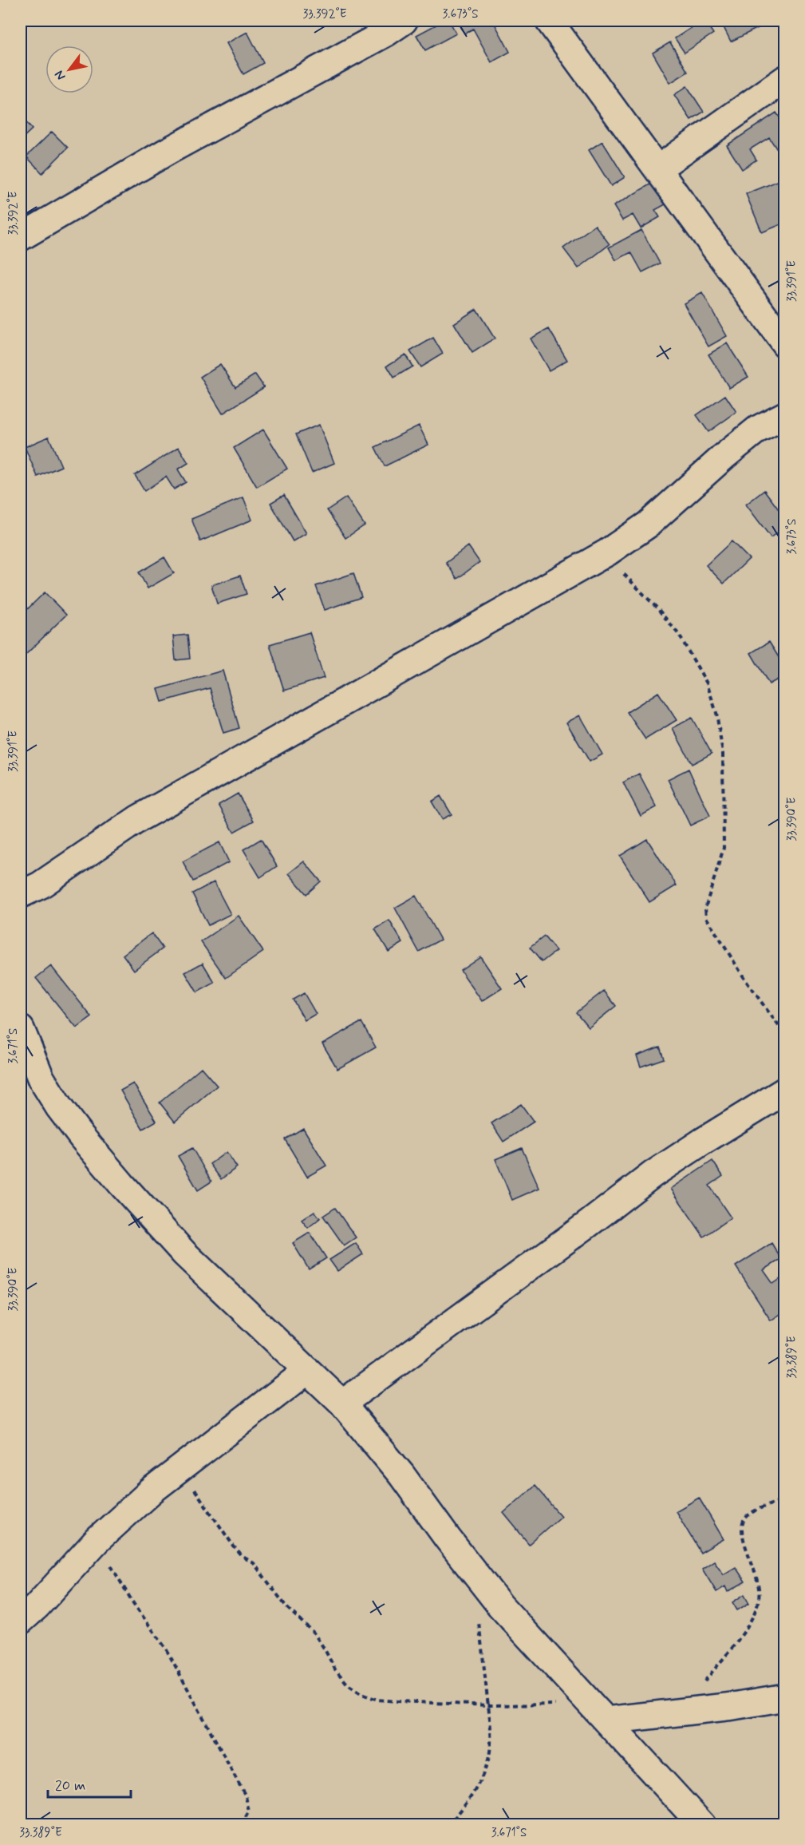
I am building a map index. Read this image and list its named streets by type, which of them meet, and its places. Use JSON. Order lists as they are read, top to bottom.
{
  "scale_bar": "20 m",
  "north": "bottom left",
  "coordinates": [
    "33.392°E",
    "3.673°S",
    "33.391°E",
    "33.390°E",
    "3.671°S",
    "33.389°E"
  ]
}
